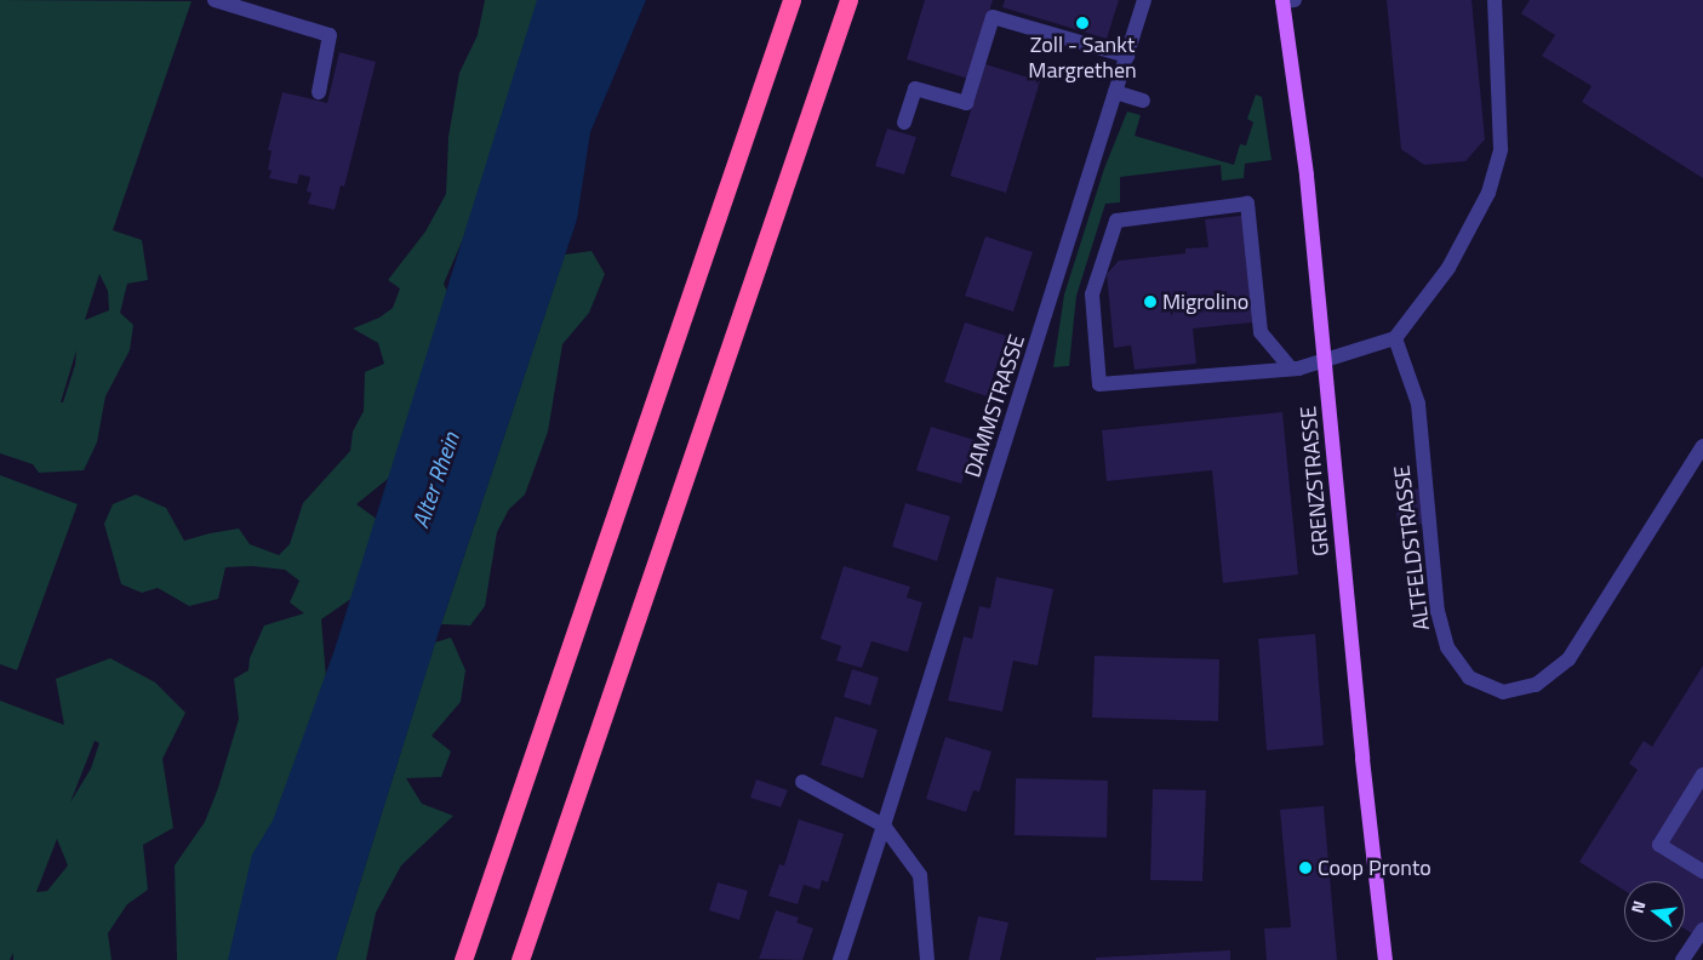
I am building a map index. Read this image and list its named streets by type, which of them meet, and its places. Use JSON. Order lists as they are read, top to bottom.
{
  "streets": {
    "main road": ["GRENZSTRASSE"],
    "street": ["DAMMSTRASSE", "ALTFELDSTRASSE"]
  },
  "water": ["Alter Rhein"],
  "places": ["Zoll - Sankt Margrethen", "Migrolino", "Coop Pronto"],
  "north": "left"
}
